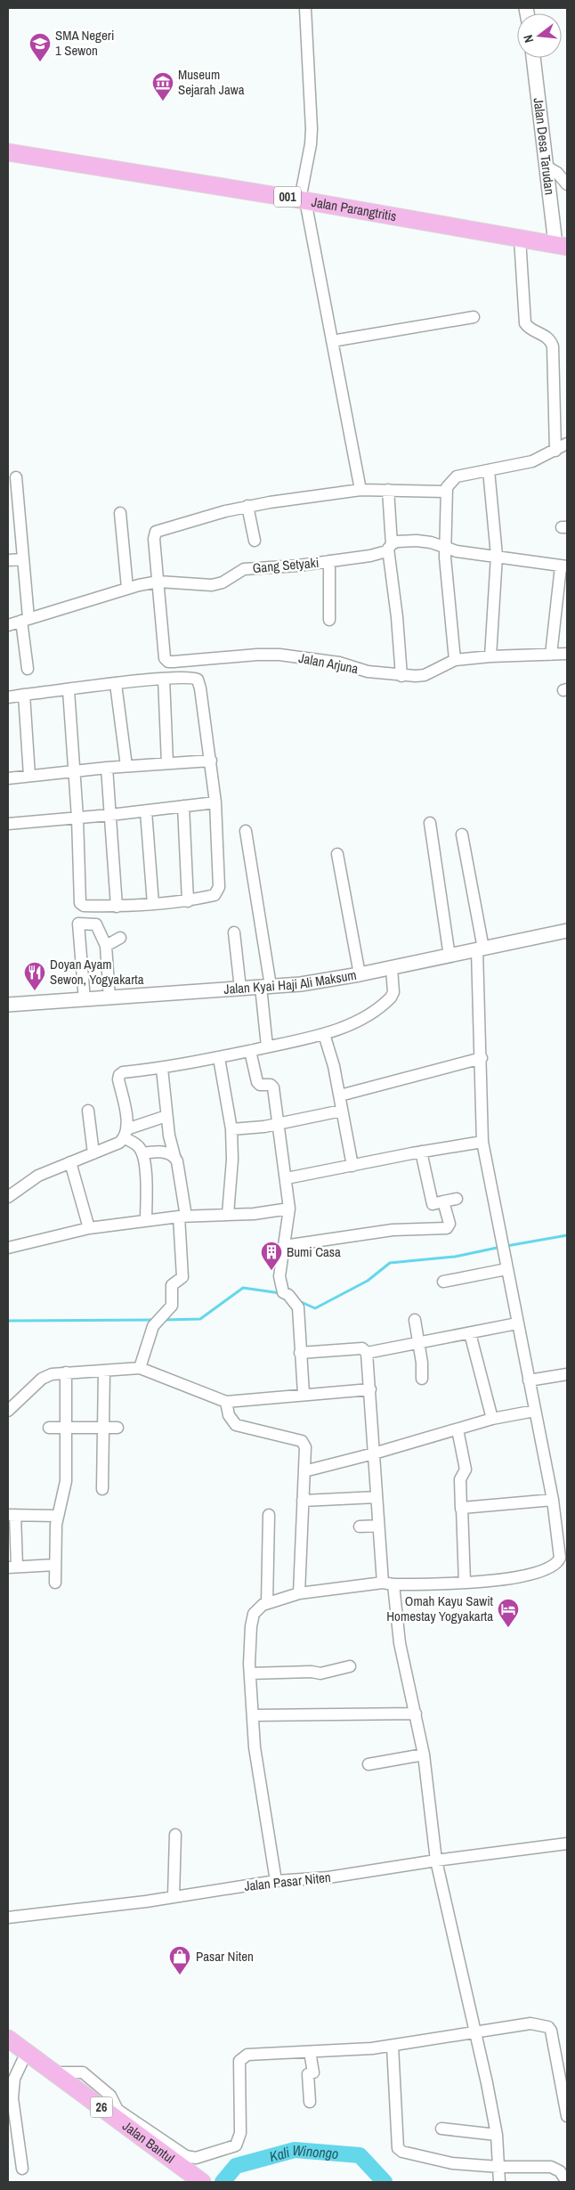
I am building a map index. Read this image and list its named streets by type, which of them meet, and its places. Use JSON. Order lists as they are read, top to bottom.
{
  "streets": {
    "main road": [
      "001",
      "Jalan Parangtritis",
      "26",
      "Jalan Bantul"
    ],
    "street": [
      "Jalan Desa Tarudan",
      "Gang Setyaki",
      "Jalan Arjuna",
      "Jalan Kyai Haji Ali Maksum",
      "Jalan Pasar Niten"
    ]
  },
  "crossings": [
    ["Jalan Desa Tarudan", "Jalan Parangtritis"],
    ["Gang Setyaki", "Jalan Arjuna"]
  ],
  "water": ["Kali Winongo"],
  "places": {
    "school or university": ["SMA Negeri 1 Sewon"],
    "museum": ["Museum Sejarah Jawa"],
    "restaurant": ["Doyan Ayam Sewon, Yogyakarta"],
    "building": ["Bumi Casa"],
    "hotel": ["Omah Kayu Sawit Homestay Yogyakarta"],
    "shop": ["Pasar Niten"]
  },
  "north": "left"
}
